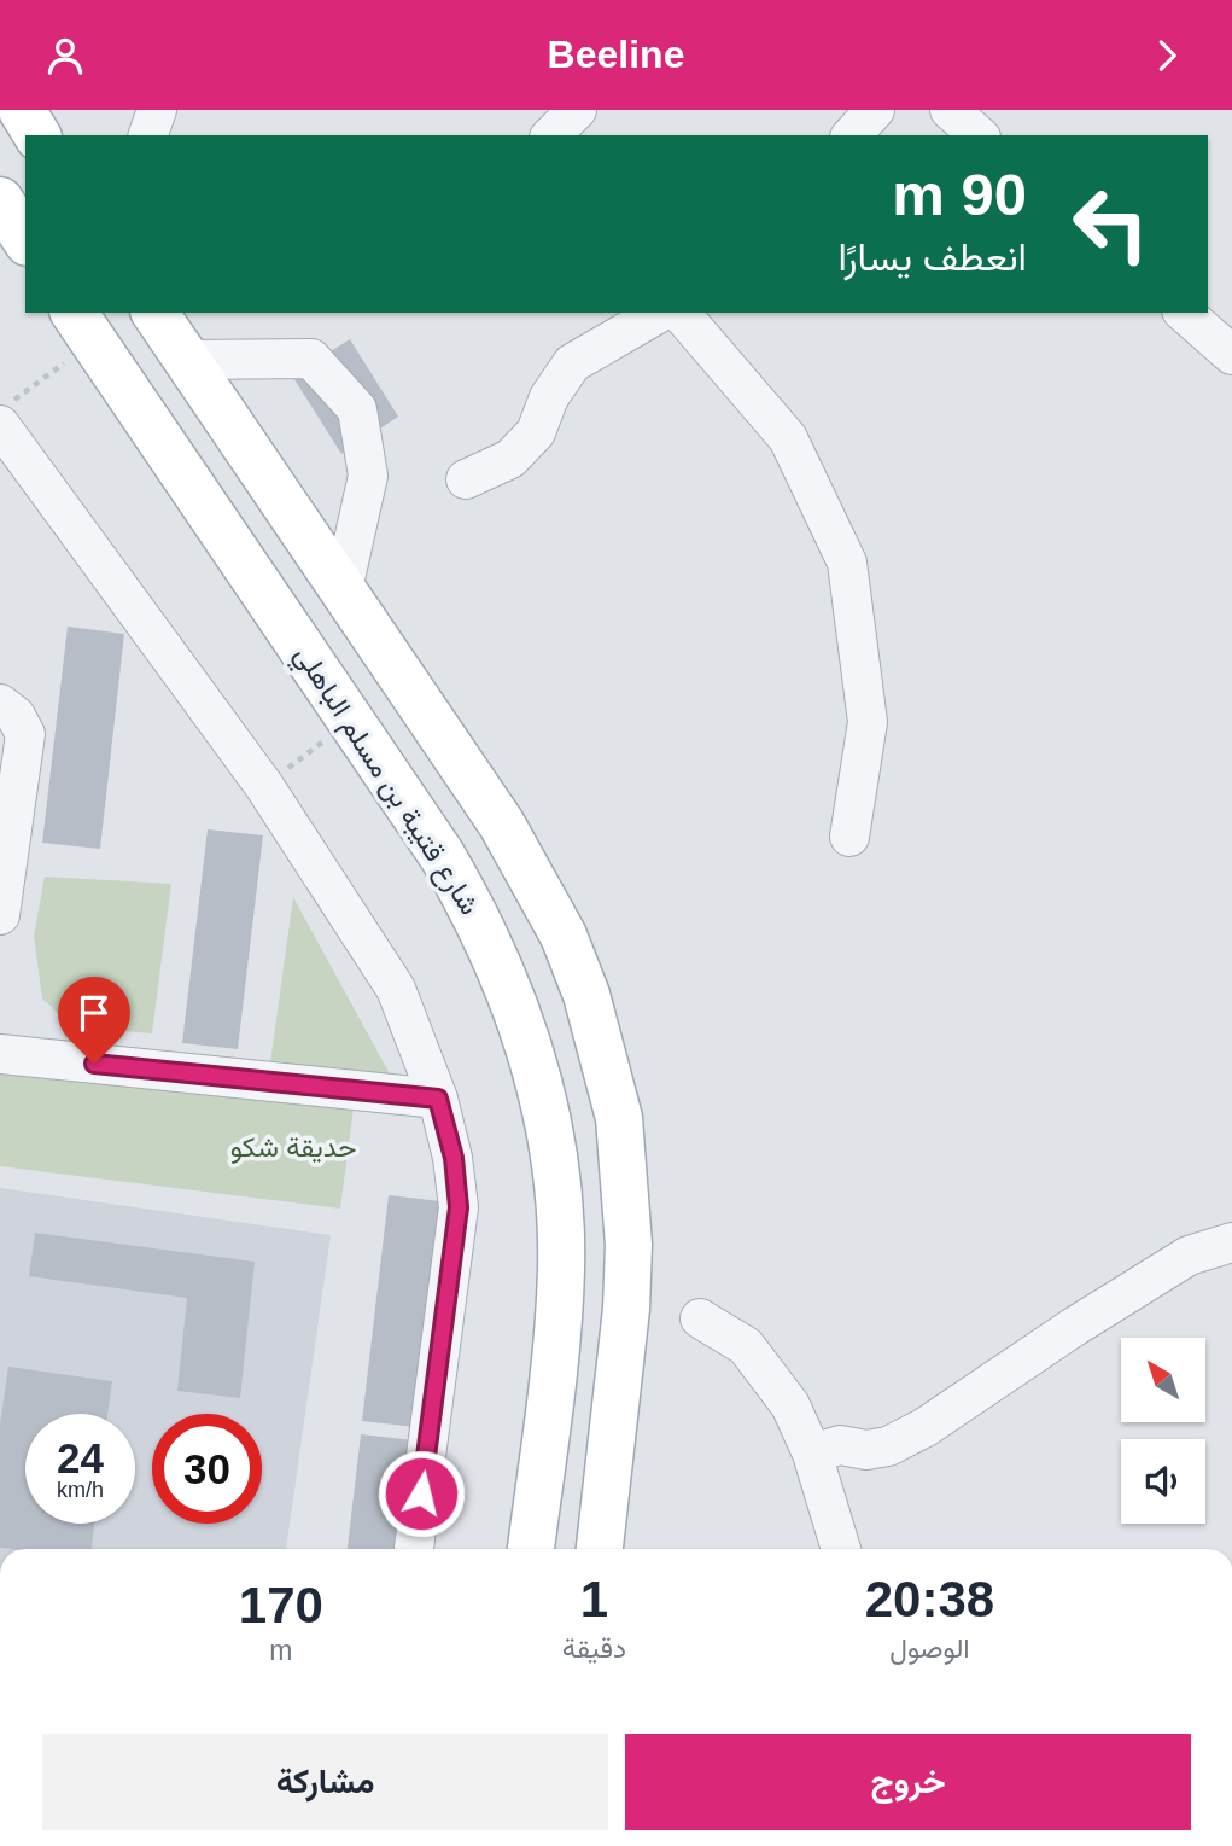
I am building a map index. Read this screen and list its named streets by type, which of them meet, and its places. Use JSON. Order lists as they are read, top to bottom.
{
  "streets": {
    "main road": ["شارع قتيبة بن مسلم الباهلي"]
  },
  "parks": ["حديقة شكو"],
  "north": "top left",
  "page": {
    "header": "Beeline",
    "turn": ["90 m", "انعطف يسارًا"],
    "speed": "24 km/h",
    "limit": "30",
    "eta": [
      "20:38",
      "الوصول",
      "1",
      "دقيقة",
      "170",
      "m"
    ],
    "buttons": ["خروج", "مشاركة"]
  }
}
